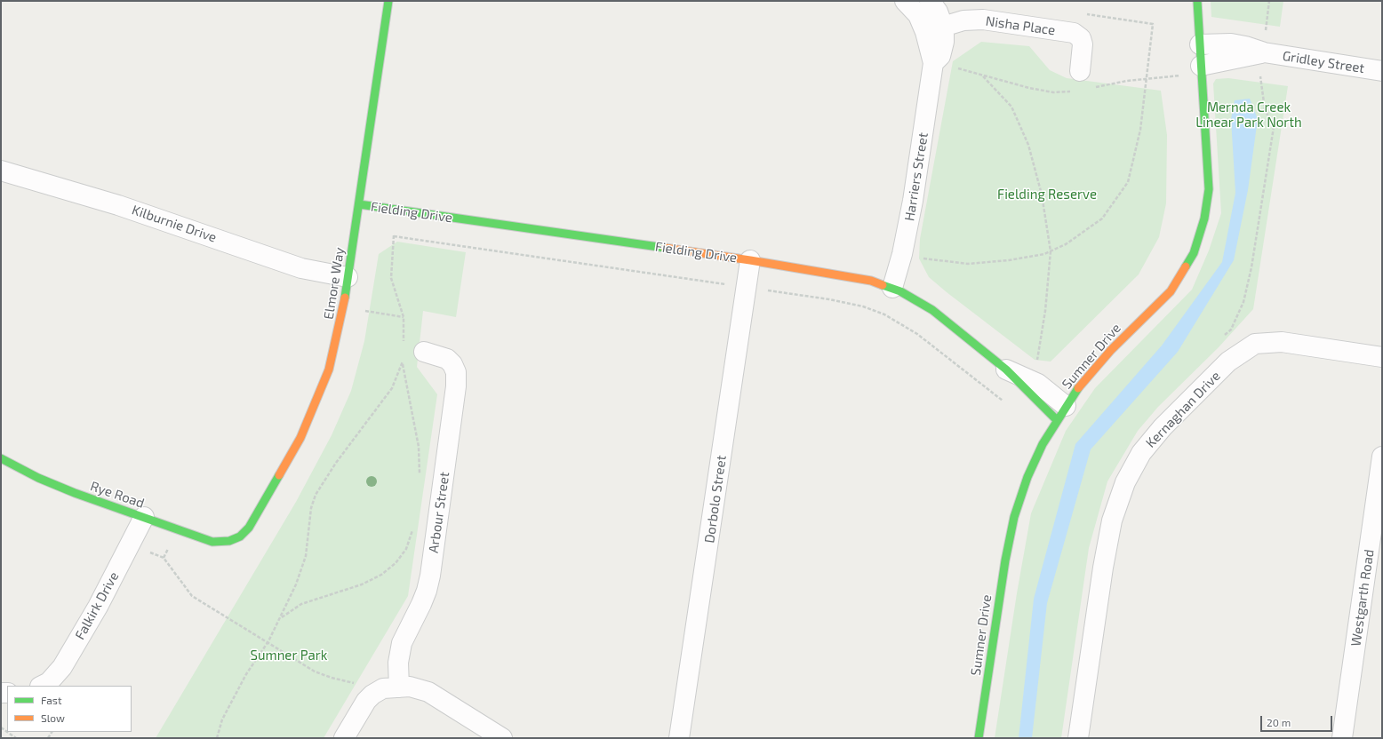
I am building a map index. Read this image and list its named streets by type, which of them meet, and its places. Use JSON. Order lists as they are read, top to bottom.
{
  "streets": {
    "street": [
      "Nisha Place",
      "Gridley Street",
      "Harriers Street",
      "Fielding Drive",
      "Kilburnie Drive",
      "Elmore Way",
      "Sumner Drive",
      "Kernaghan Drive",
      "Rye Road",
      "Dorbolo Street",
      "Arbour Street",
      "Westgarth Road",
      "Falkirk Drive"
    ]
  },
  "crossings": [
    ["Nisha Place", "Harriers Street"],
    ["Gridley Street", "Sumner Drive"],
    ["Harriers Street", "Fielding Drive"],
    ["Fielding Drive", "Elmore Way"],
    ["Fielding Drive", "Sumner Drive"],
    ["Fielding Drive", "Dorbolo Street"],
    ["Kilburnie Drive", "Elmore Way"],
    ["Elmore Way", "Rye Road"],
    ["Rye Road", "Falkirk Drive"]
  ],
  "parks": ["Mernda Creek Linear Park North", "Fielding Reserve", "Sumner Park"],
  "legend": ["Fast", "Slow"],
  "scale_bar": "20 m"
}
